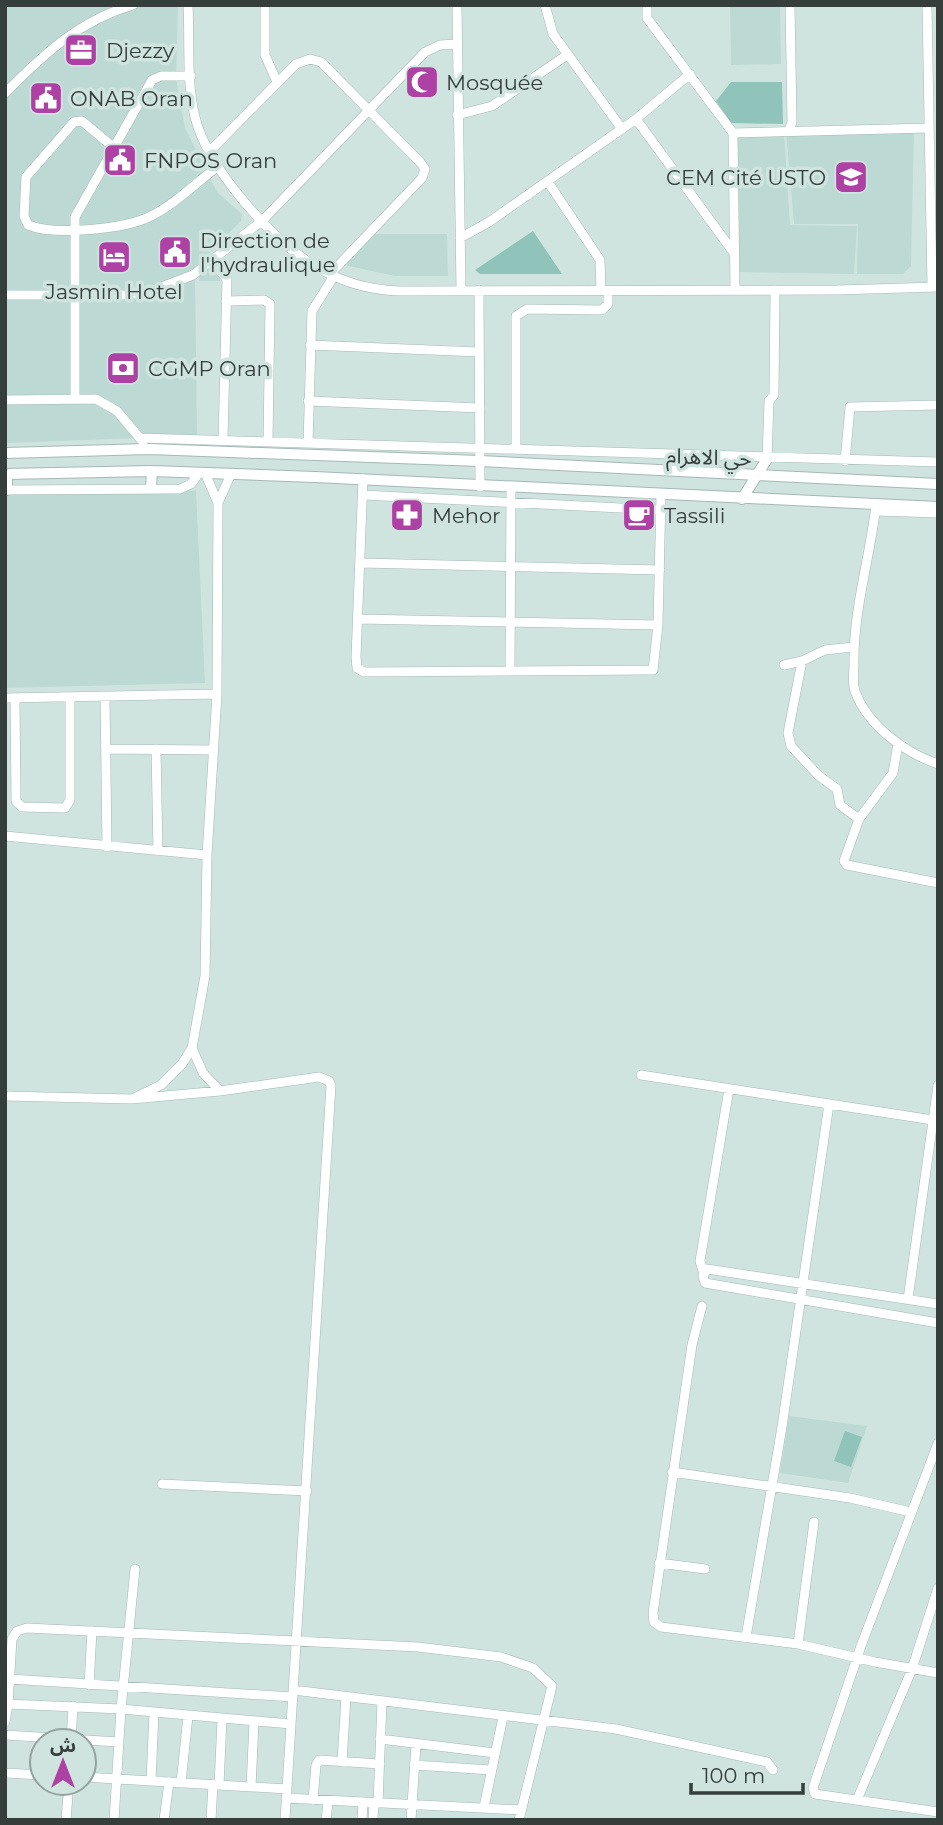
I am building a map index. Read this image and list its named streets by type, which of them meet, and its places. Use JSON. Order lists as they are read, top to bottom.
{
  "streets": {
    "street": ["حي الاهرام"]
  },
  "places": {
    "office": ["Djezzy"],
    "mosque": ["Mosquée"],
    "public building": ["ONAB Oran", "FNPOS Oran", "Direction de l'hydraulique"],
    "school or university": ["CEM Cité USTO"],
    "hotel": ["Jasmin Hotel"],
    "bank": ["CGMP Oran"],
    "pharmacy": ["Mehor"],
    "cafe": ["Tassili"]
  },
  "scale_bar": "100 m",
  "north": "top"
}
